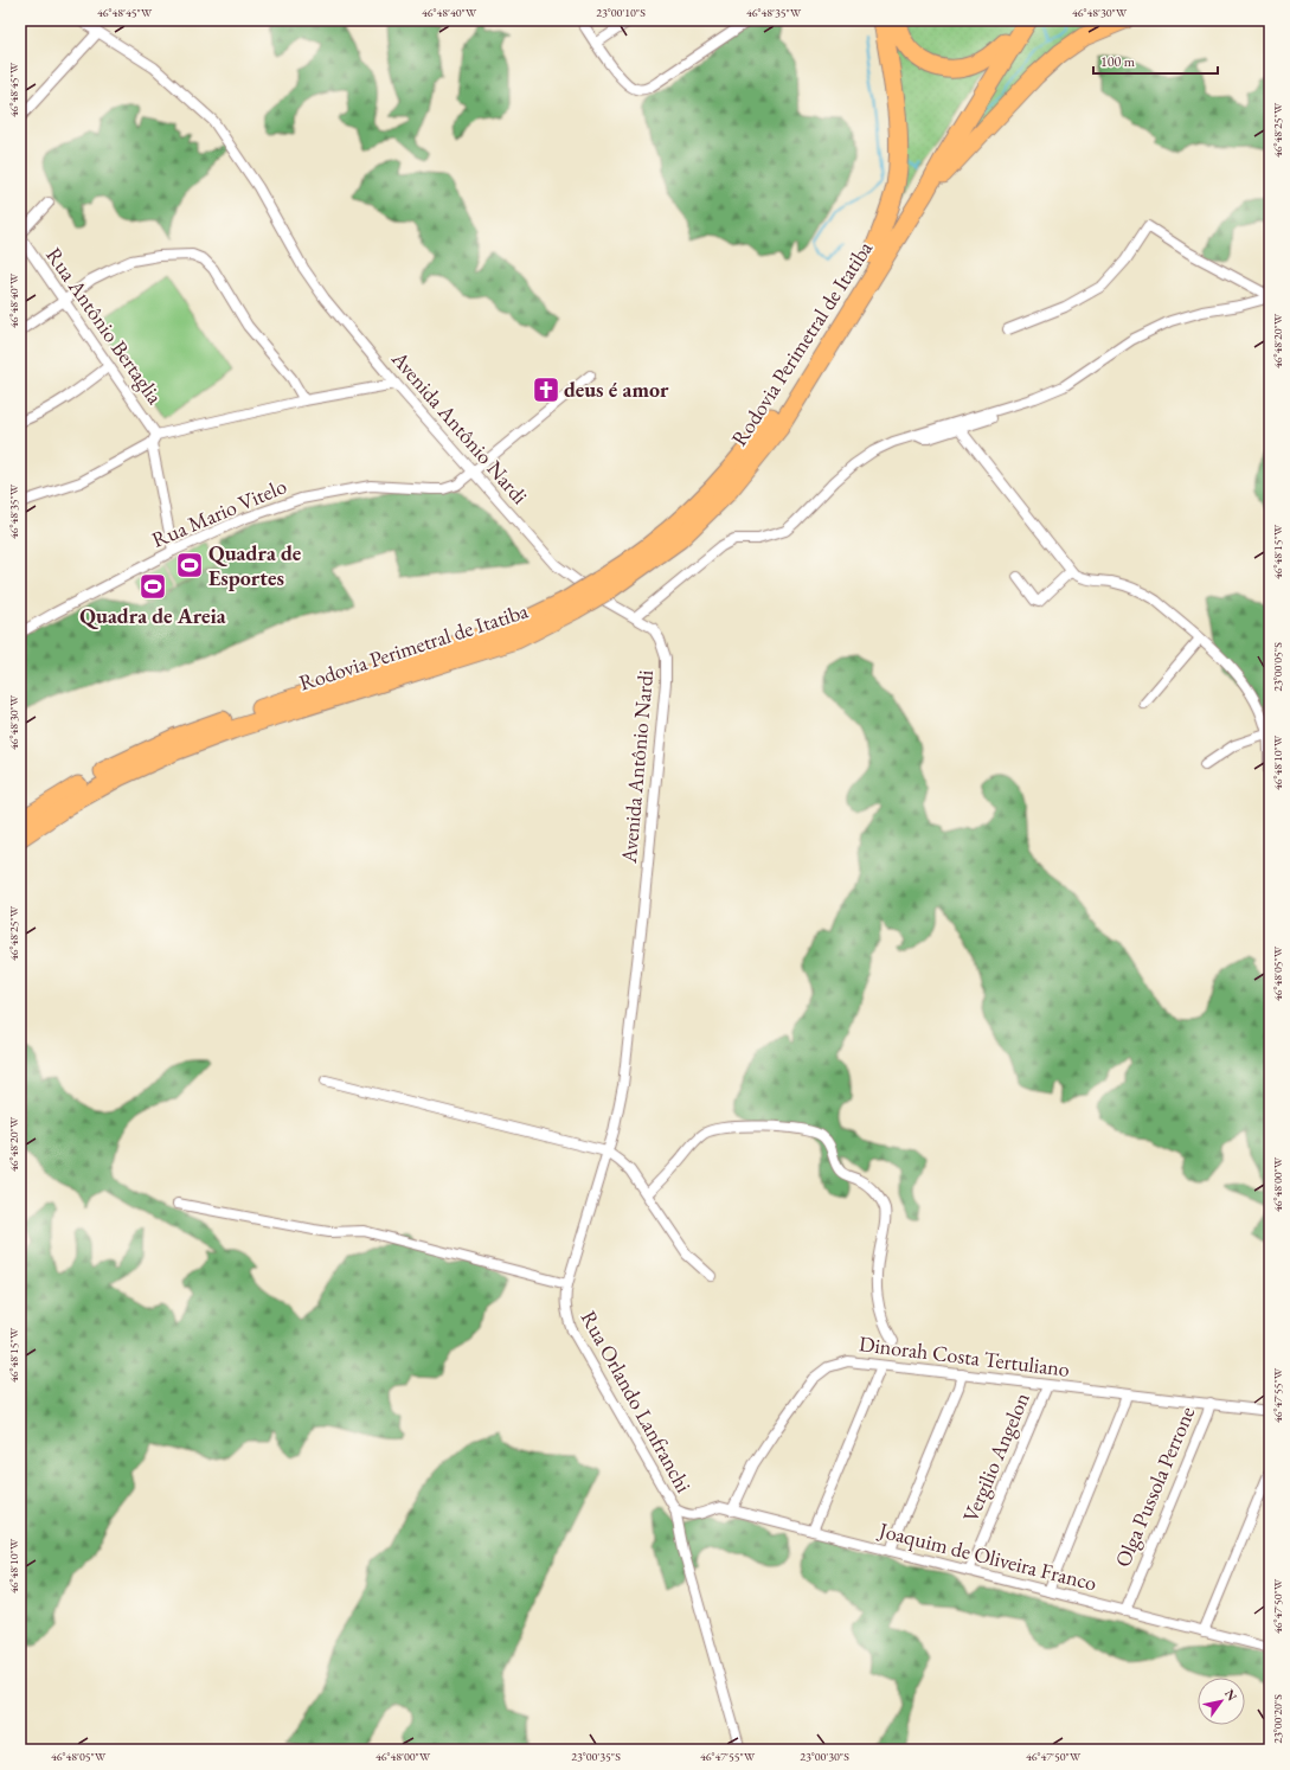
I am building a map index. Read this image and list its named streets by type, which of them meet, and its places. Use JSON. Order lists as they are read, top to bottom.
{
  "streets": {
    "highway": ["Rodovia Perimetral de Itatiba"],
    "street": [
      "Rua Antônio Bertaglia",
      "Avenida Antônio Nardi",
      "Rua Mario Vitelo",
      "Dinorah Costa Tertuliano",
      "Rua Orlando Lanfranchi",
      "Vergilio Angelon",
      "Olga Pussola Perrone",
      "Joaquim de Oliveira Franco"
    ]
  },
  "crossings": [
    ["Avenida Antônio Nardi", "Rua Mario Vitelo"],
    ["Avenida Antônio Nardi", "Rua Orlando Lanfranchi"],
    ["Dinorah Costa Tertuliano", "Vergilio Angelon"],
    ["Dinorah Costa Tertuliano", "Olga Pussola Perrone"],
    ["Dinorah Costa Tertuliano", "Joaquim de Oliveira Franco"],
    ["Rua Orlando Lanfranchi", "Joaquim de Oliveira Franco"],
    ["Vergilio Angelon", "Joaquim de Oliveira Franco"],
    ["Olga Pussola Perrone", "Joaquim de Oliveira Franco"]
  ],
  "places": {
    "church": ["deus é amor"],
    "sports": ["Quadra de Esportes", "Quadra de Areia"]
  },
  "scale_bar": "100 m",
  "north": "top right",
  "coordinates": [
    "46°48'45\"W",
    "46°48'40\"W",
    "23°00'10\"S",
    "46°48'35\"W",
    "46°48'30\"W",
    "46°48'25\"W",
    "46°48'20\"W",
    "46°48'15\"W",
    "23°00'05\"S",
    "46°48'10\"W",
    "46°48'05\"W",
    "46°48'00\"W",
    "46°47'55\"W",
    "46°47'50\"W",
    "23°00'20\"S",
    "23°00'35\"S",
    "23°00'30\"S"
  ]
}
